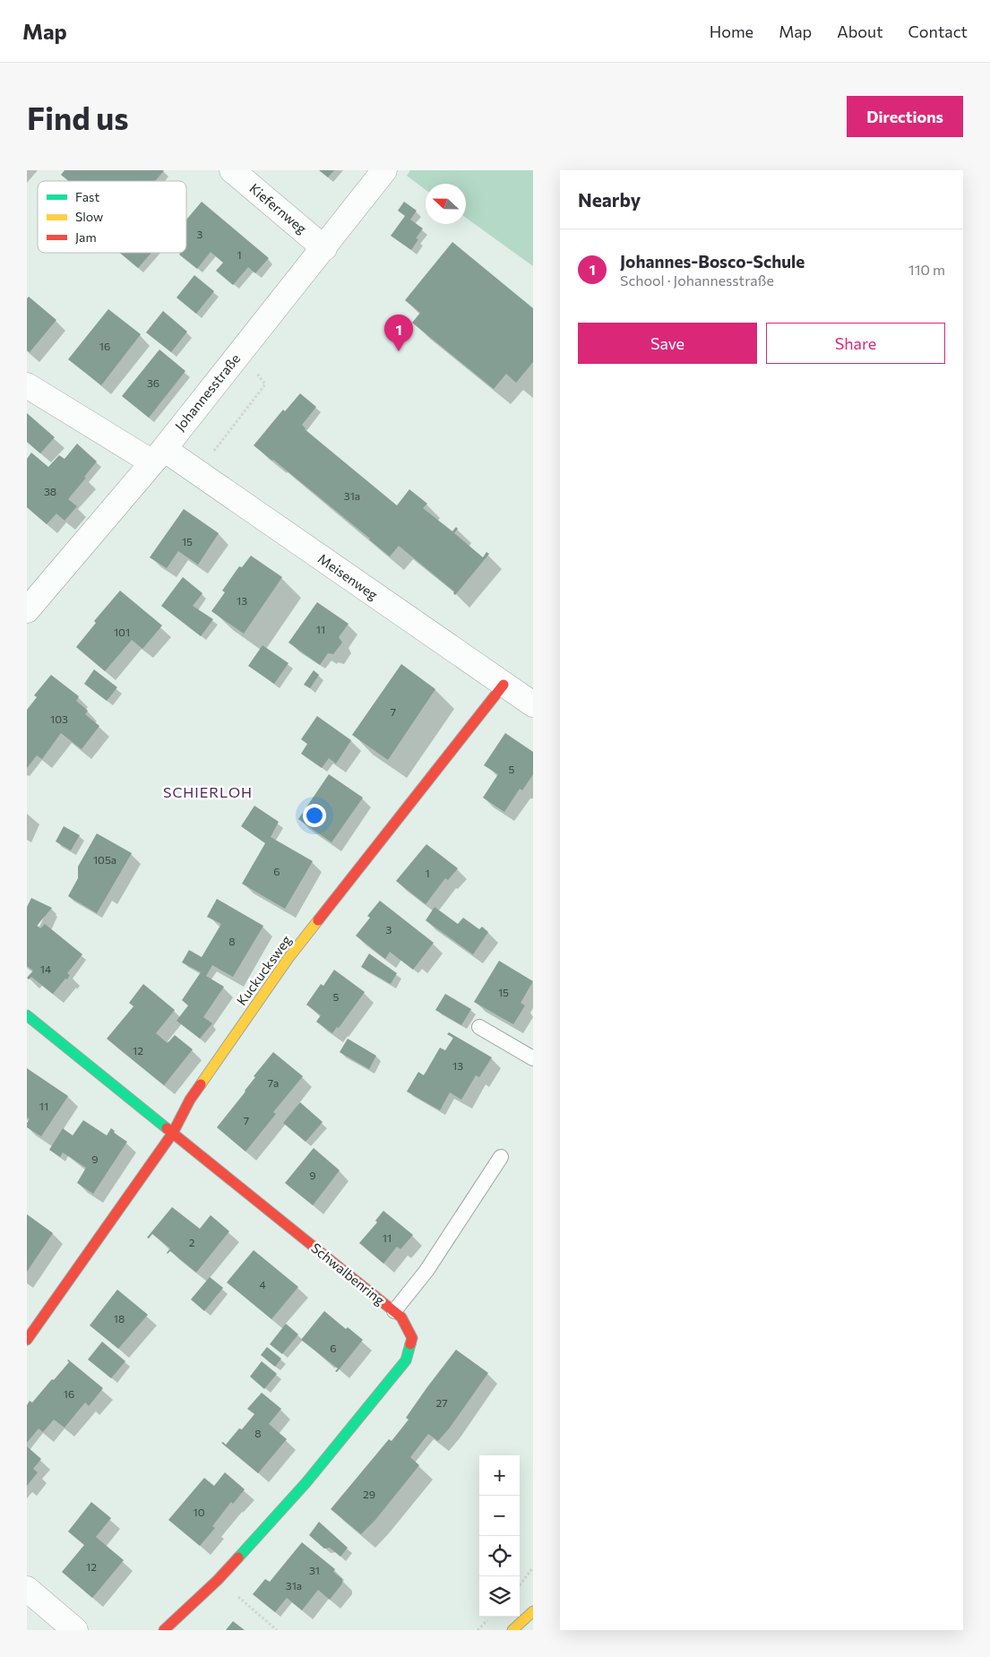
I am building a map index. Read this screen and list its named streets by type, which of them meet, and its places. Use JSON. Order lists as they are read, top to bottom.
{
  "streets": {
    "street": [
      "Kiefernweg",
      "Johannesstraße",
      "Meisenweg",
      "Kuckucksweg",
      "Schwalbenring"
    ]
  },
  "crossings": [
    ["Kiefernweg", "Johannesstraße"],
    ["Johannesstraße", "Meisenweg"],
    ["Meisenweg", "Kuckucksweg"],
    ["Kuckucksweg", "Schwalbenring"]
  ],
  "districts": ["SCHIERLOH"],
  "house_numbers": [
    "3",
    "1",
    "16",
    "36",
    "38",
    "31a",
    "15",
    "13",
    "11",
    "101",
    "7",
    "103",
    "5",
    "105a",
    "6",
    "1",
    "3",
    "8",
    "14",
    "15",
    "5",
    "12",
    "13",
    "7a",
    "11",
    "7",
    "9",
    "9",
    "11",
    "2",
    "4",
    "18",
    "6",
    "16",
    "27",
    "8",
    "29",
    "10",
    "12",
    "31",
    "31a"
  ],
  "legend": ["Fast", "Slow", "Jam"],
  "north": "left",
  "page": {
    "header": "Map",
    "nav": [
      "Home",
      "Map",
      "About",
      "Contact"
    ],
    "buttons": [
      "Directions",
      ["Save", "Share"]
    ],
    "title": "Find us",
    "heading": "Nearby",
    "list": [
      {
        "mark": "1",
        "name": "Johannes-Bosco-Schule",
        "note": "School · Johannesstraße",
        "value": "110 m"
      }
    ],
    "pins": "1",
    "map_buttons": ["+", "−"]
  }
}
